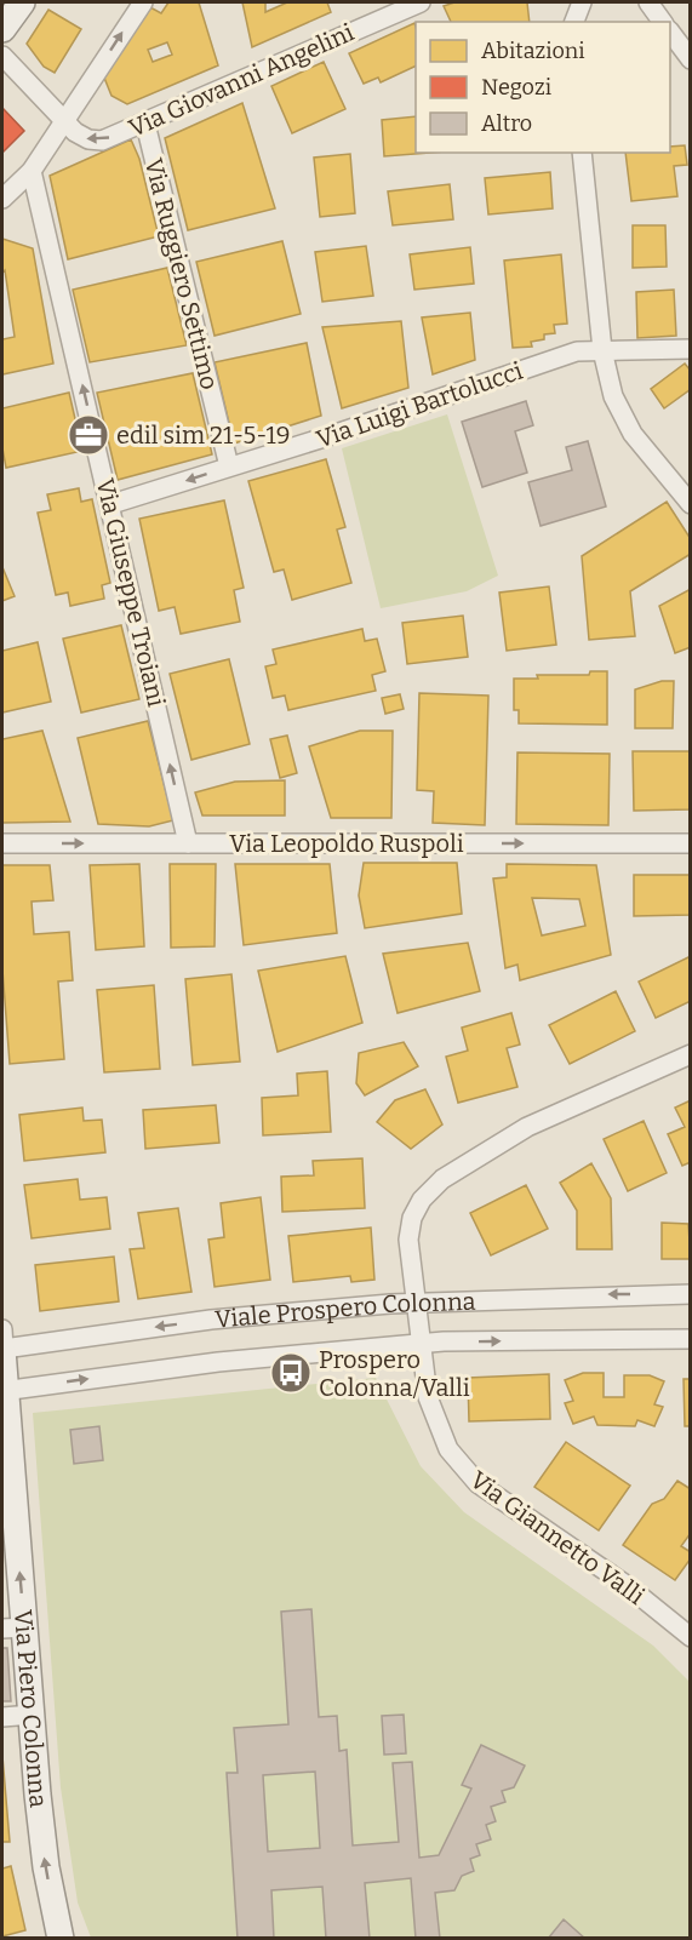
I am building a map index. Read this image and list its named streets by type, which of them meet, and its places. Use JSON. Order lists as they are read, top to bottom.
{
  "streets": {
    "street": [
      "Via Giovanni Angelini",
      "Via Ruggiero Settimo",
      "Via Luigi Bartolucci",
      "Via Giuseppe Troiani",
      "Via Leopoldo Ruspoli",
      "Viale Prospero Colonna",
      "Via Giannetto Valli",
      "Via Piero Colonna"
    ]
  },
  "crossings": [
    ["Via Giovanni Angelini", "Via Ruggiero Settimo"],
    ["Via Ruggiero Settimo", "Via Luigi Bartolucci"],
    ["Via Luigi Bartolucci", "Via Giuseppe Troiani"],
    ["Via Giuseppe Troiani", "Via Leopoldo Ruspoli"],
    ["Viale Prospero Colonna", "Via Giannetto Valli"],
    ["Viale Prospero Colonna", "Via Piero Colonna"]
  ],
  "one_way": ["Via Giuseppe Troiani", "Via Leopoldo Ruspoli", "Via Piero Colonna"],
  "places": {
    "office": ["edil sim 21-5-19"],
    "bus stop": ["Prospero Colonna/Valli"]
  },
  "legend": ["Abitazioni", "Negozi", "Altro"]
}
